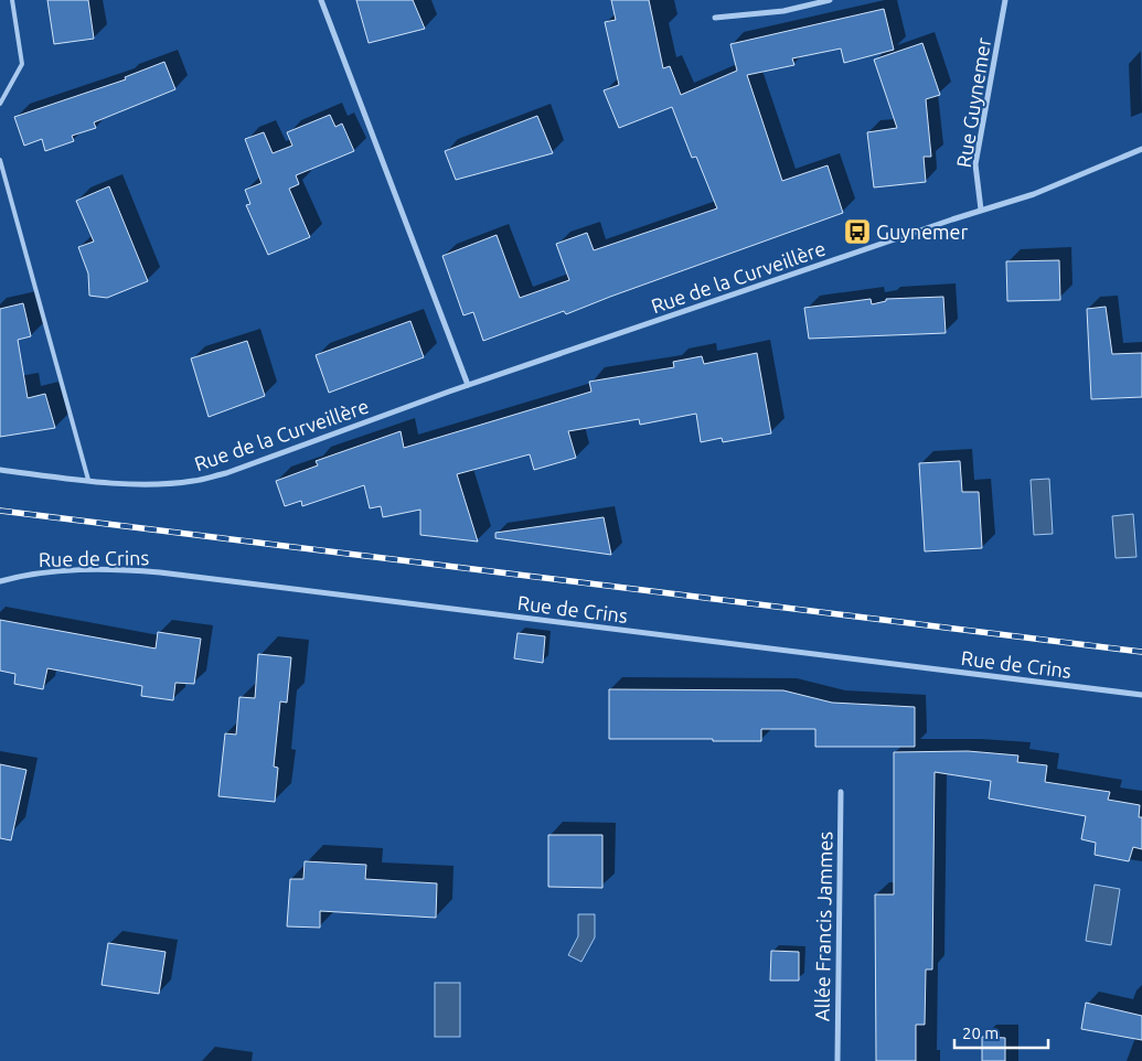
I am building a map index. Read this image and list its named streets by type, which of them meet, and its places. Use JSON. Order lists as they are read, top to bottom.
{
  "streets": {
    "street": [
      "Rue Guynemer",
      "Rue de la Curveillère",
      "Rue de Crins",
      "Allée Francis Jammes"
    ]
  },
  "crossings": [
    ["Rue Guynemer", "Rue de la Curveillère"]
  ],
  "places": {
    "bus stop": ["Guynemer"]
  },
  "scale_bar": "20 m"
}
